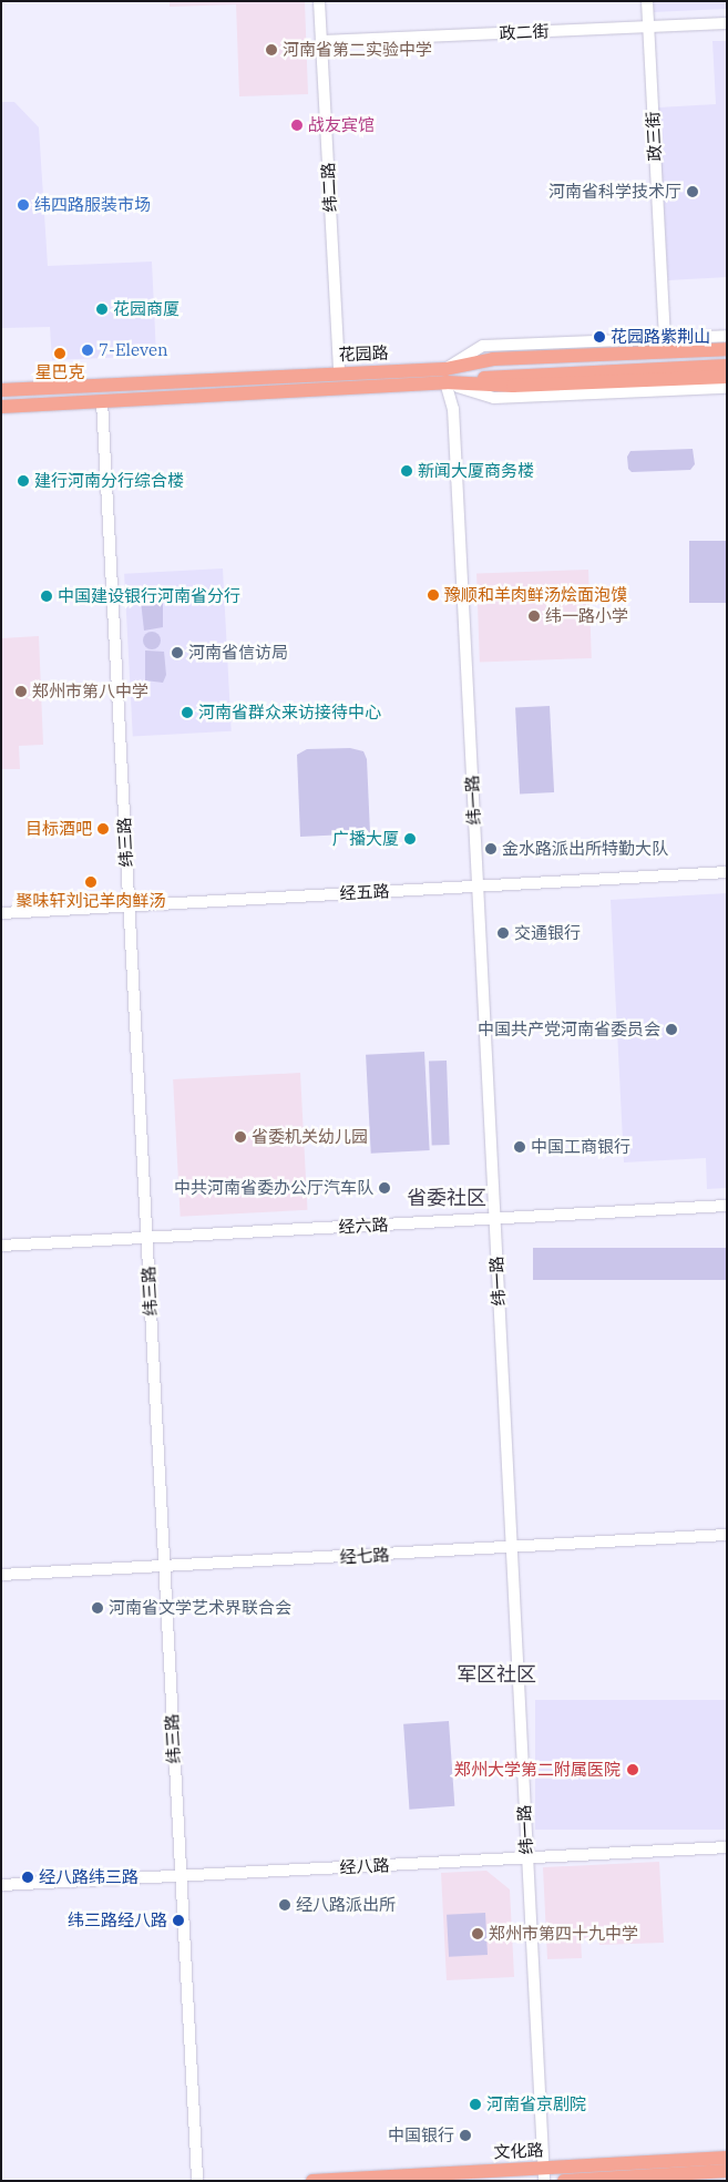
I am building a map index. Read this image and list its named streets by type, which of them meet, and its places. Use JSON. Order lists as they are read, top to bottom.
{
  "streets": {
    "main road": ["花园路", "文化路"],
    "street": [
      "政二街",
      "政三街",
      "纬二路",
      "纬一路",
      "纬三路",
      "经五路",
      "经六路",
      "经七路",
      "经八路"
    ]
  },
  "crossings": [
    ["政二街", "政三街"],
    ["政二街", "纬二路"],
    ["纬二路", "花园路"],
    ["花园路", "纬一路"],
    ["花园路", "纬三路"],
    ["纬一路", "经五路"],
    ["纬一路", "经六路"],
    ["纬一路", "经七路"],
    ["纬一路", "经八路"],
    ["纬一路", "文化路"],
    ["纬三路", "经五路"],
    ["纬三路", "经六路"],
    ["纬三路", "经七路"],
    ["纬三路", "经八路"]
  ],
  "districts": ["省委社区", "军区社区"],
  "places": [
    "河南省第二实验中学",
    "战友宾馆",
    "河南省科学技术厅",
    "纬四路服装市场",
    "花园商厦",
    "花园路紫荆山",
    "7-Eleven",
    "星巴克",
    "新闻大厦商务楼",
    "建行河南分行综合楼",
    "豫顺和羊肉鲜汤烩面泡馍",
    "中国建设银行河南省分行",
    "纬一路小学",
    "河南省信访局",
    "郑州市第八中学",
    "河南省群众来访接待中心",
    "目标酒吧",
    "广播大厦",
    "金水路派出所特勤大队",
    "聚味轩刘记羊肉鲜汤",
    "交通银行",
    "中国共产党河南省委员会",
    "省委机关幼儿园",
    "中国工商银行",
    "中共河南省委办公厅汽车队",
    "河南省文学艺术界联合会",
    "郑州大学第二附属医院",
    "经八路纬三路",
    "经八路派出所",
    "纬三路经八路",
    "郑州市第四十九中学",
    "河南省京剧院",
    "中国银行"
  ]
}
